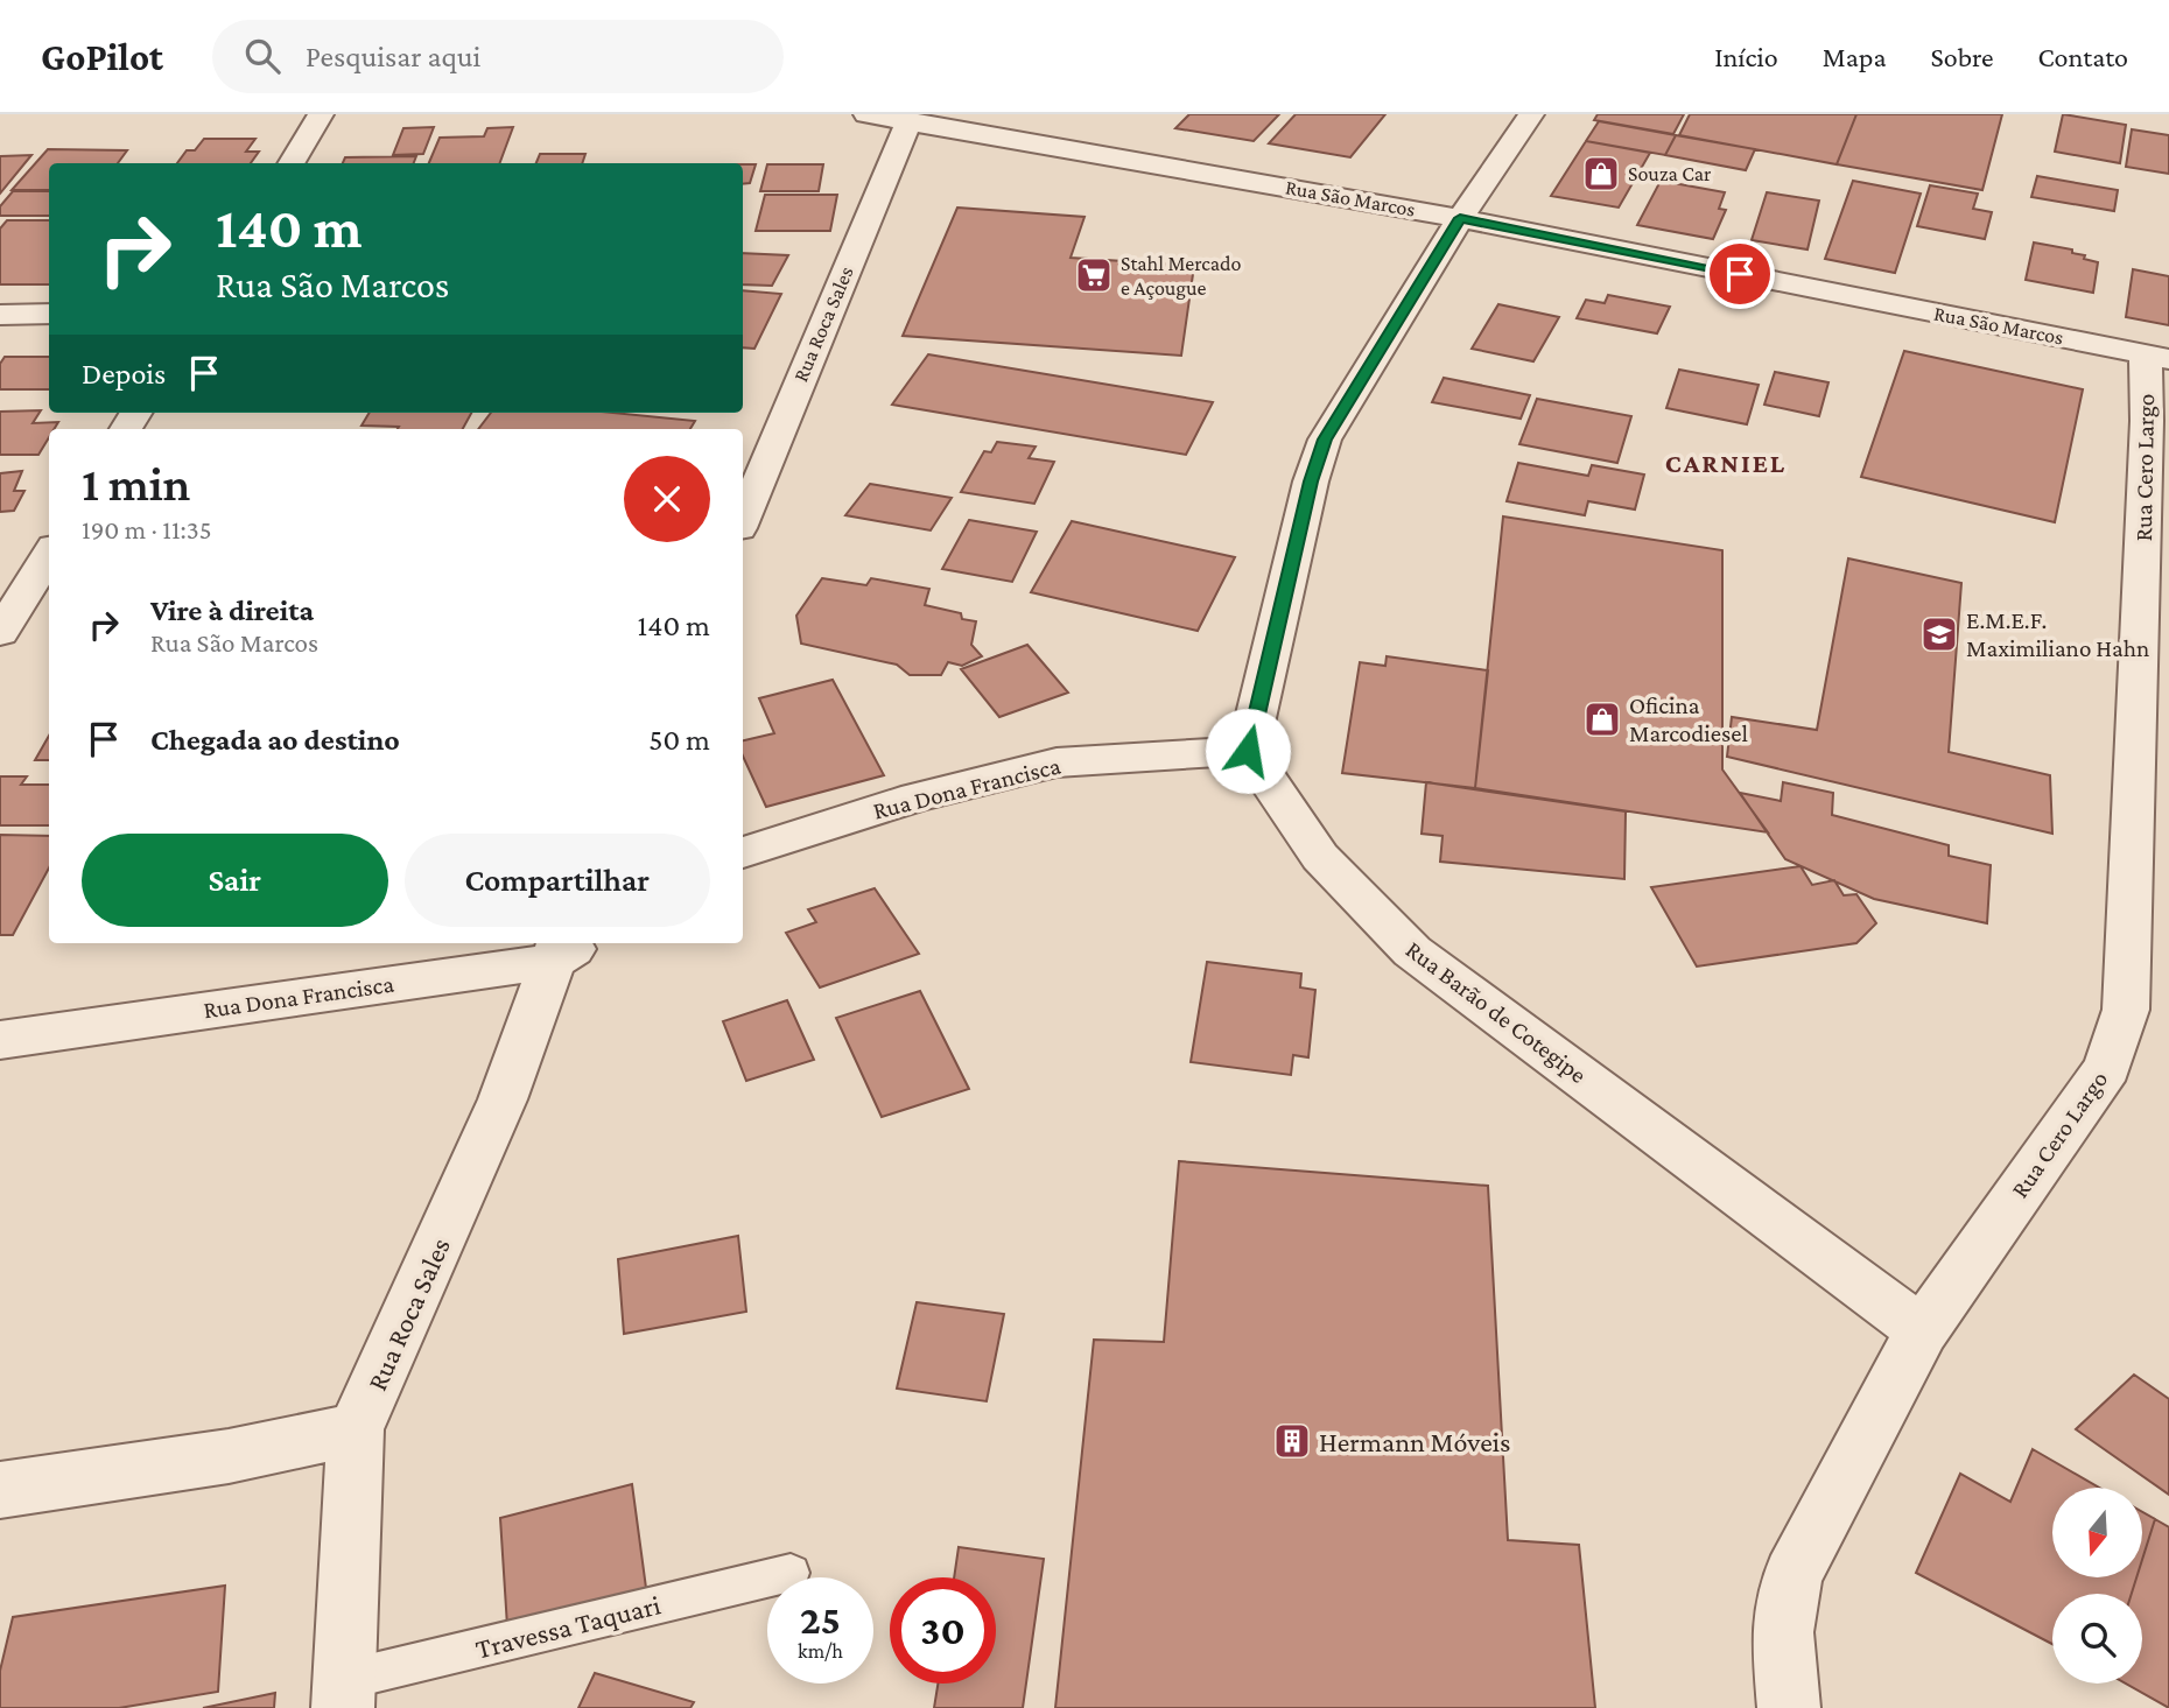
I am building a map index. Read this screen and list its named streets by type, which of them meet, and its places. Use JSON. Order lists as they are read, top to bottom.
{
  "streets": {
    "street": [
      "Rua São Marcos",
      "Rua Roca Sales",
      "Rua Cero Largo",
      "Rua Dona Francisca",
      "Rua Barão de Cotegipe"
    ],
    "lane": ["Travessa Taquari"]
  },
  "crossings": [
    ["Rua São Marcos", "Rua Roca Sales"],
    ["Rua São Marcos", "Rua Cero Largo"],
    ["Rua Roca Sales", "Rua Dona Francisca"],
    ["Rua Roca Sales", "Travessa Taquari"],
    ["Rua Cero Largo", "Rua Barão de Cotegipe"],
    ["Rua Dona Francisca", "Rua Barão de Cotegipe"]
  ],
  "districts": ["CARNIEL"],
  "places": {
    "shop": ["Souza Car", "Oficina Marcodiesel"],
    "supermarket": ["Stahl Mercado e Açougue"],
    "school or university": ["E.M.E.F. Maximiliano Hahn"],
    "building": ["Hermann Móveis"]
  },
  "north": "bottom",
  "page": {
    "header": "GoPilot",
    "search": "Pesquisar aqui",
    "nav": [
      "Início",
      "Mapa",
      "Sobre",
      "Contato"
    ],
    "turn": ["140 m", "Rua São Marcos"],
    "then": "Depois",
    "heading": ["1 min", "190 m · 11:35"],
    "list": [
      {
        "name": "Vire à direita",
        "note": "Rua São Marcos",
        "value": "140 m"
      },
      {
        "name": "Chegada ao destino",
        "value": "50 m"
      }
    ],
    "buttons": ["Sair", "Compartilhar"],
    "speed": "25 km/h",
    "limit": "30"
  }
}
